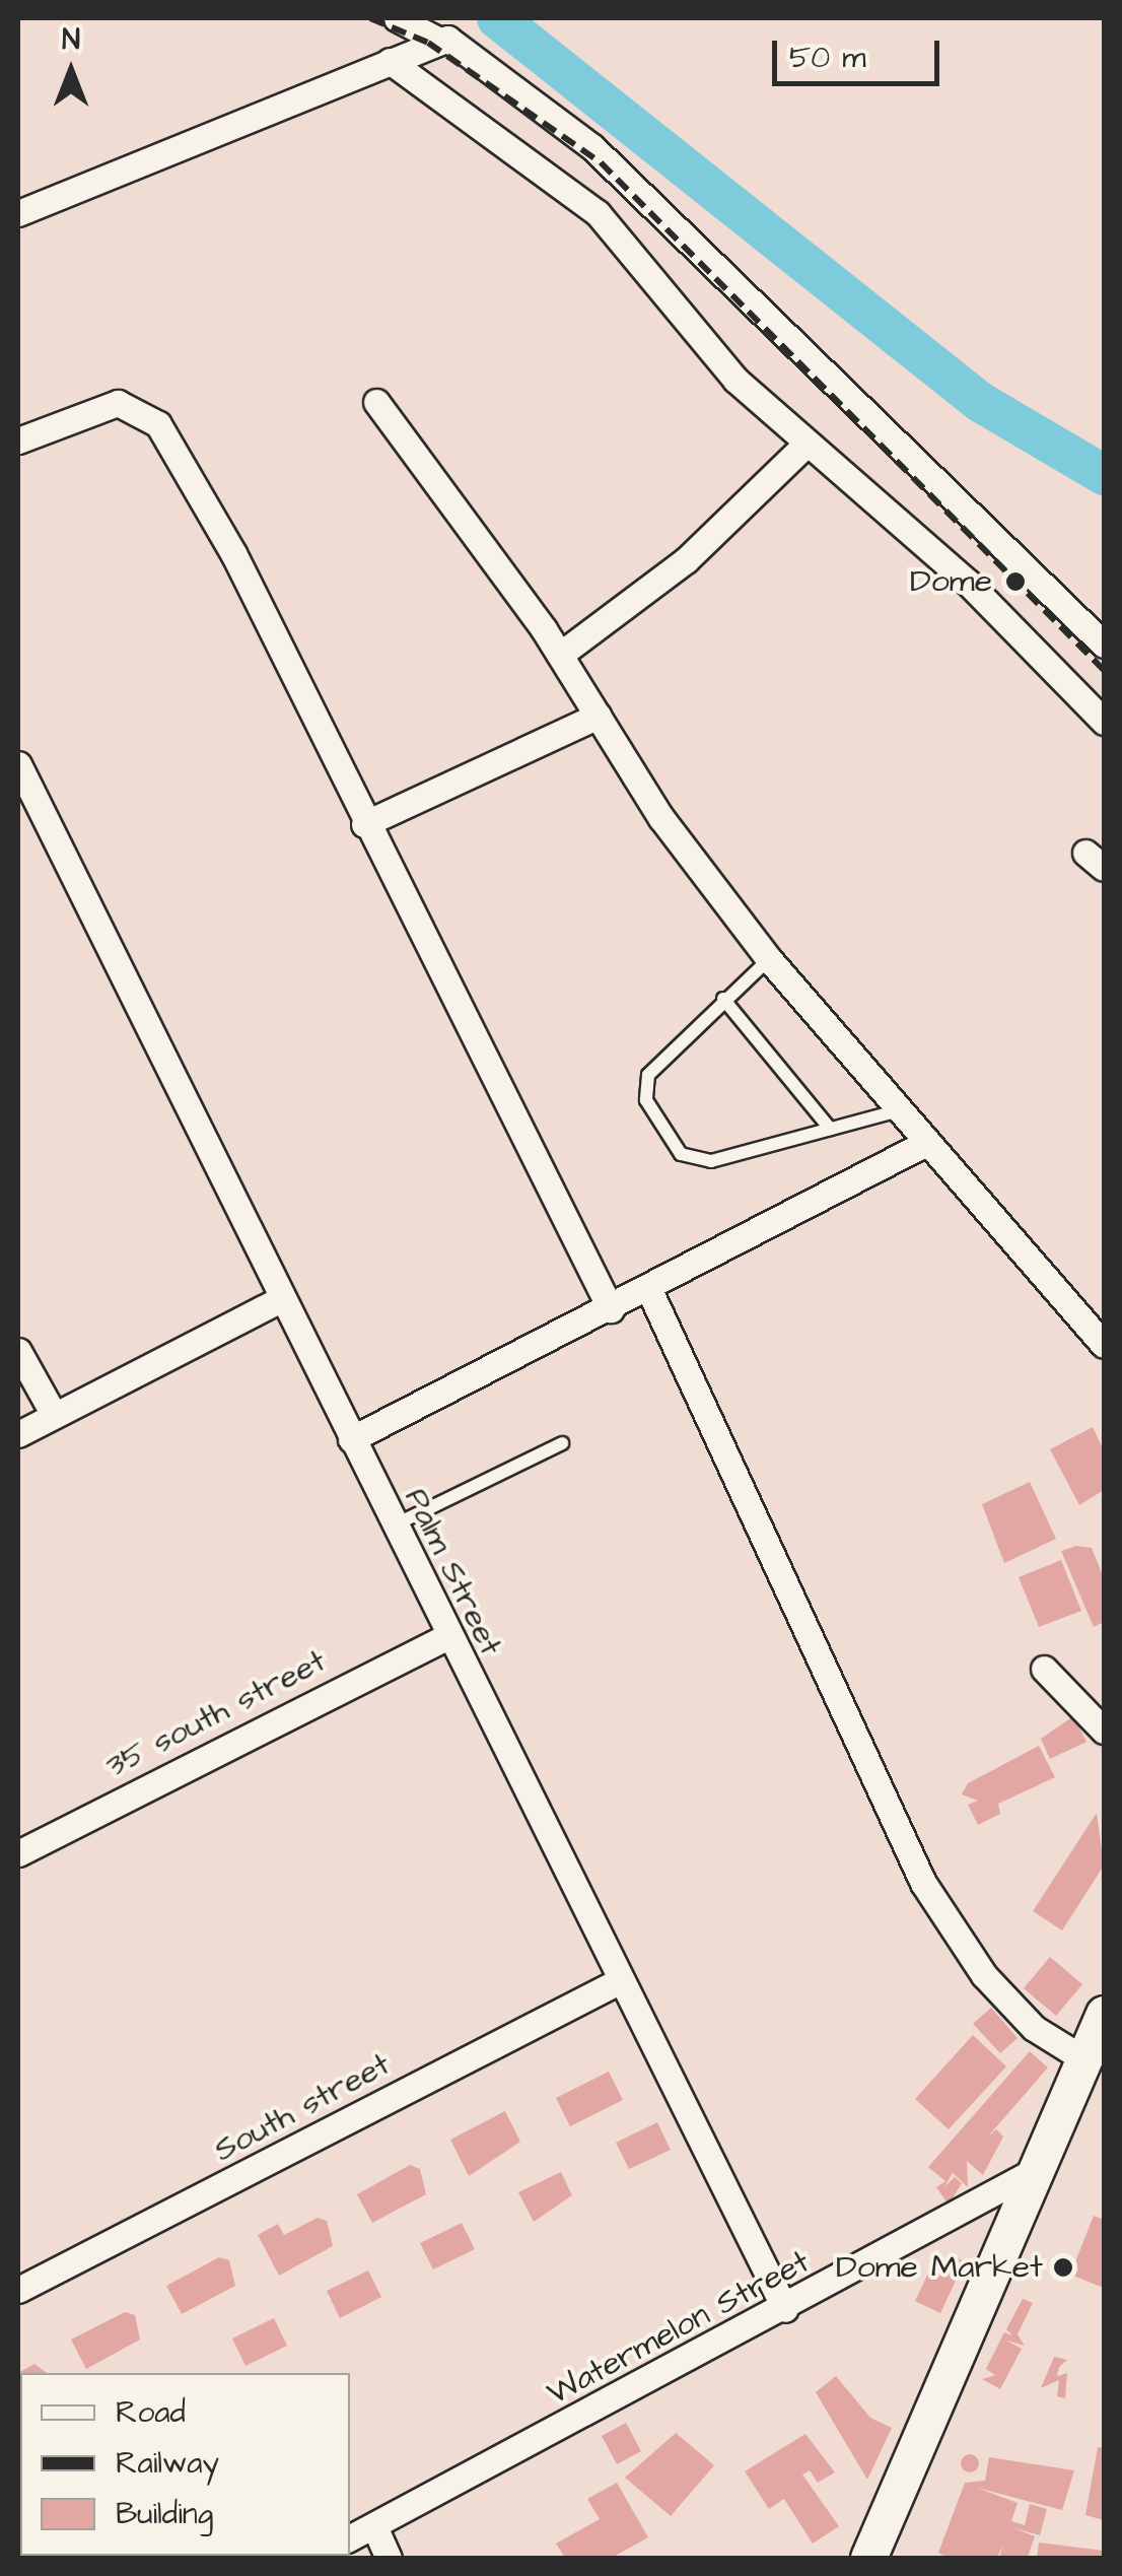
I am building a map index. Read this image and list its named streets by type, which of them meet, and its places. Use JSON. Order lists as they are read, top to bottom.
{
  "streets": {
    "street": [
      "Palm Street",
      "35 south street",
      "South street",
      "Watermelon Street"
    ]
  },
  "crossings": [
    ["Palm Street", "35 south street"],
    ["Palm Street", "South street"],
    ["Palm Street", "Watermelon Street"]
  ],
  "places": ["Dome", "Dome Market"],
  "legend": ["Road", "Railway", "Building"],
  "scale_bar": "50 m",
  "north": "top"
}
